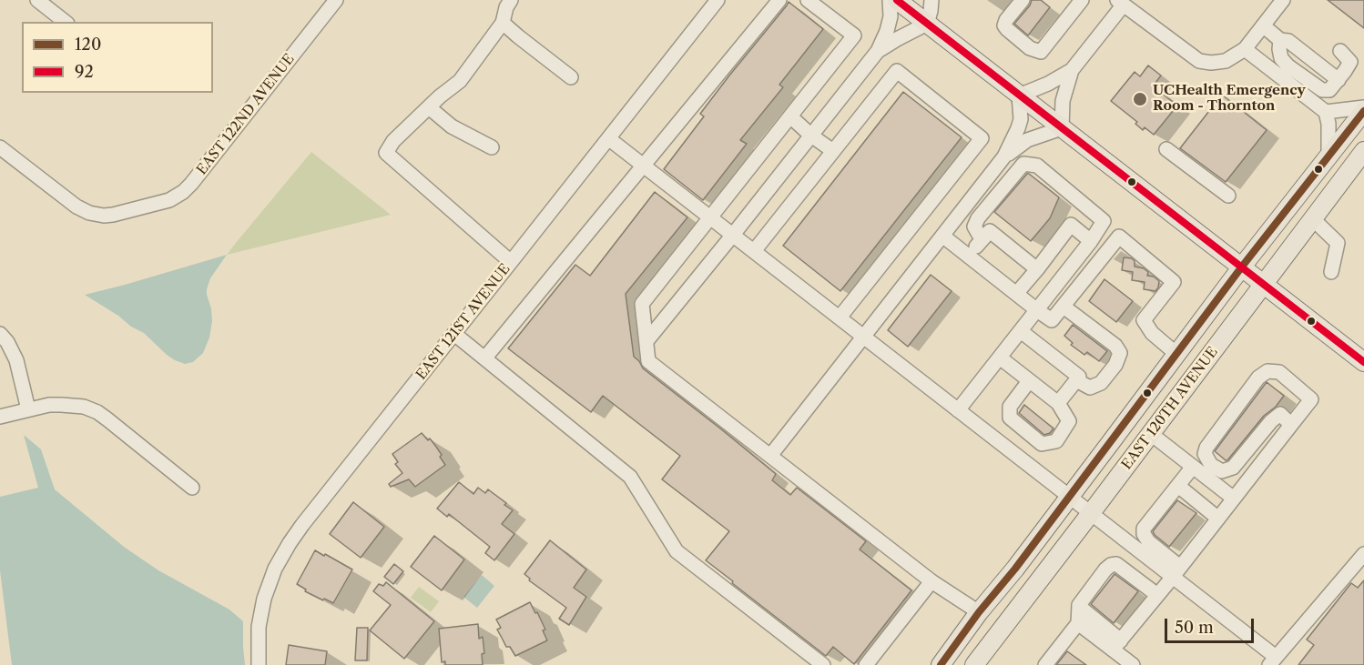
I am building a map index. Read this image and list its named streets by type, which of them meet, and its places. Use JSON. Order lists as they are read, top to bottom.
{
  "streets": {
    "main road": ["EAST 120TH AVENUE"],
    "street": ["EAST 122ND AVENUE", "EAST 121ST AVENUE"]
  },
  "places": ["UCHealth Emergency Room - Thornton"],
  "lines": ["transit line 92", "transit line 120"],
  "legend": ["120", "92"],
  "scale_bar": "50 m"
}
